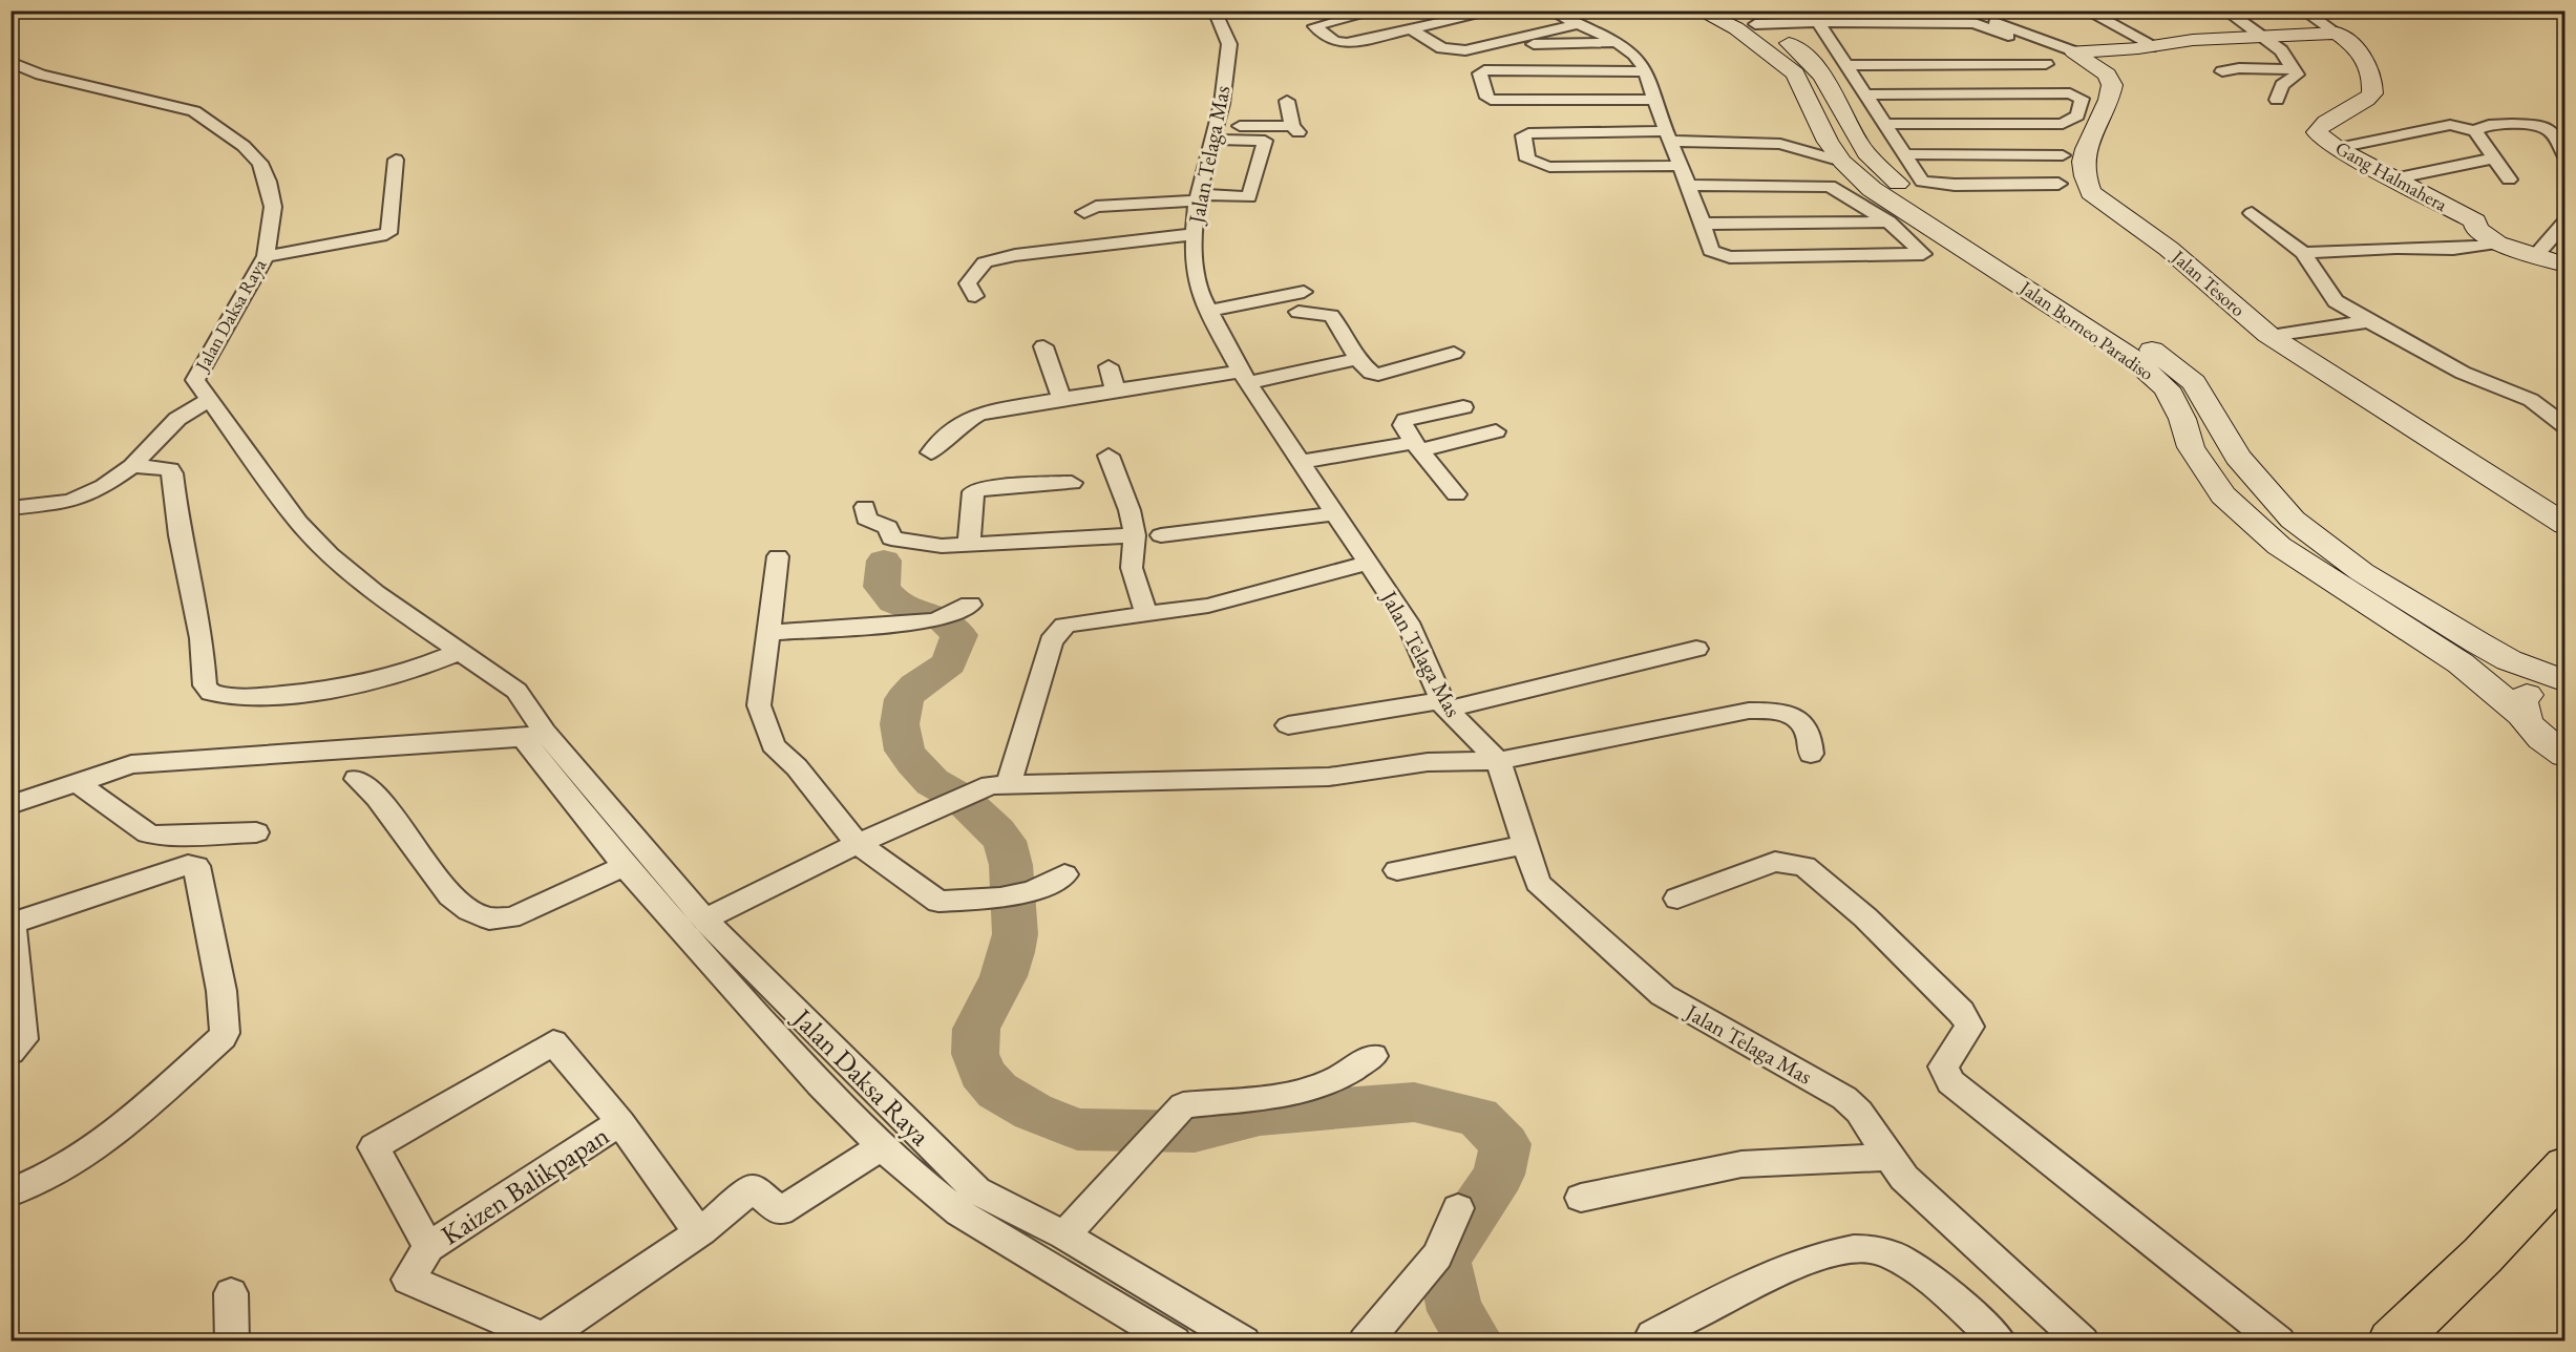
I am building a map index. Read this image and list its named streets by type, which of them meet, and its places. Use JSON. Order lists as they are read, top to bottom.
{
  "streets": {
    "street": [
      "Jalan Telaga Mas",
      "Gang Halmahera",
      "Jalan Tesoro",
      "Jalan Daksa Raya",
      "Jalan Borneo Paradiso",
      "Kaizen Balikpapan"
    ]
  },
  "crossings": [
    ["Jalan Daksa Raya", "Kaizen Balikpapan"]
  ]
}
